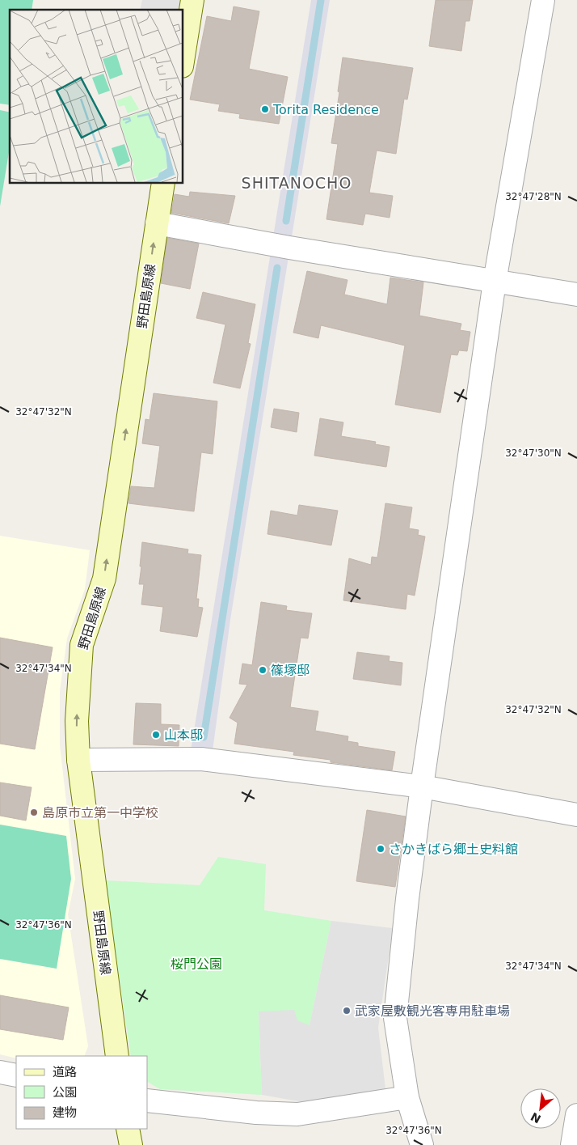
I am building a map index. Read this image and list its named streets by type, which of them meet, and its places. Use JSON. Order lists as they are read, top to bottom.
{
  "streets": {
    "main road": ["野田島原線"]
  },
  "one_way": ["野田島原線"],
  "districts": ["SHITANOCHO"],
  "parks": ["桜門公園"],
  "places": [
    "Torita Residence",
    "篠塚邸",
    "山本邸",
    "島原市立第一中学校",
    "さかきばら郷土史料館",
    "武家屋敷観光客専用駐車場"
  ],
  "legend": ["道路", "公園", "建物"],
  "north": "bottom left",
  "coordinates": [
    "32°47'28\"N",
    "32°47'32\"N",
    "32°47'30\"N",
    "32°47'34\"N",
    "32°47'36\"N"
  ]
}
